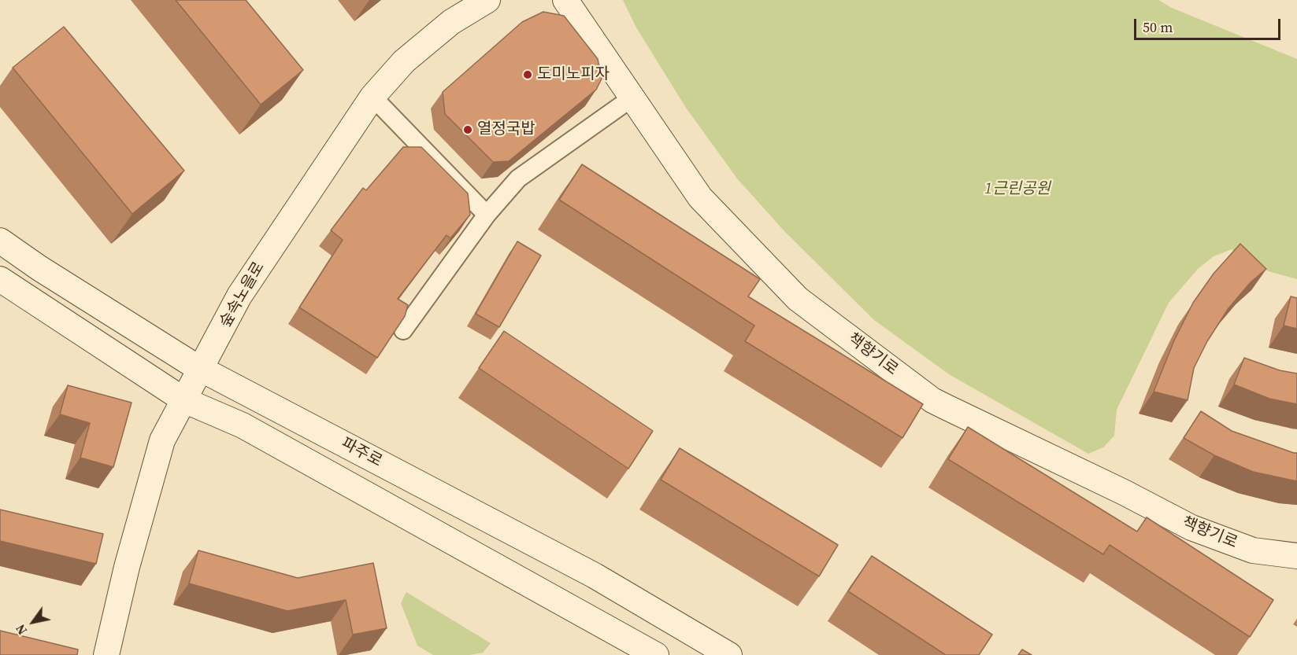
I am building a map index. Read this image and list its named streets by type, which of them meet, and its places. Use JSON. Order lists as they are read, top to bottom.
{
  "streets": {
    "street": ["숲속노을로", "책향기로", "파주로"]
  },
  "crossings": [
    ["숲속노을로", "파주로"]
  ],
  "parks": ["1근린공원"],
  "places": ["도미노피자", "열정국밥"],
  "scale_bar": "50 m",
  "north": "bottom left"
}
